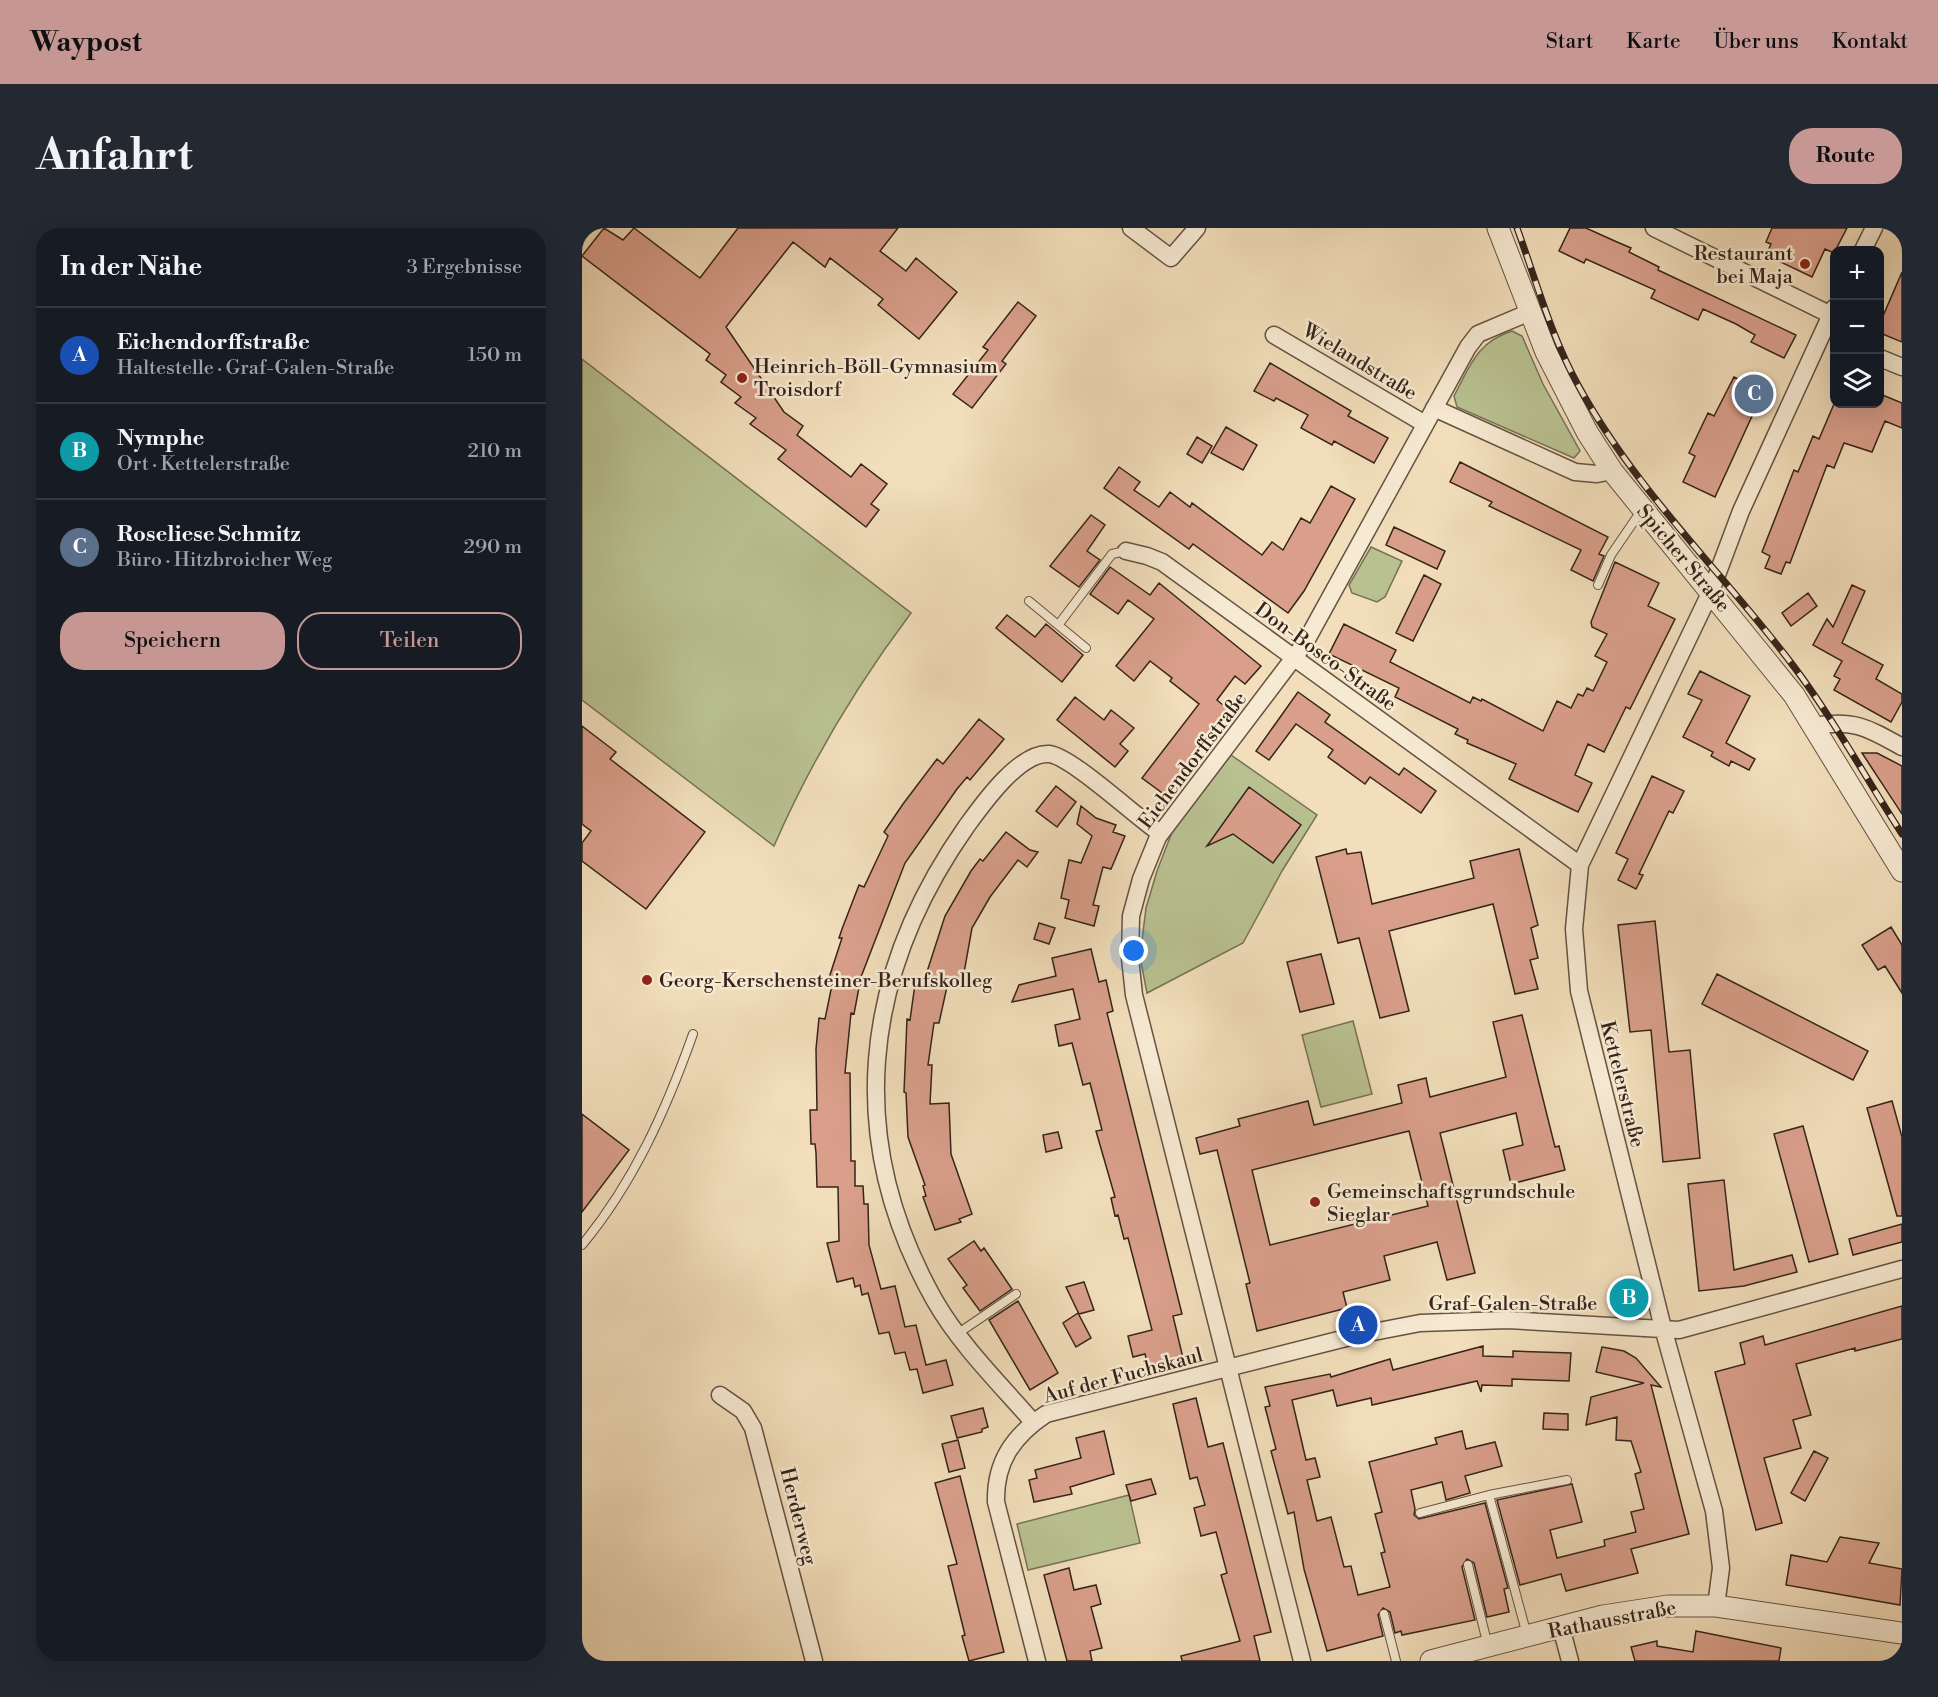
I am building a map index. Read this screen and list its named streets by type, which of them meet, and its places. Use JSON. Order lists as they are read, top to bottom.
{
  "streets": {
    "street": [
      "Wielandstraße",
      "Spicher Straße",
      "Don-Bosco-Straße",
      "Eichendorffstraße",
      "Kettelerstraße",
      "Graf-Galen-Straße",
      "Auf der Fuchskaul",
      "Herderweg",
      "Rathausstraße"
    ]
  },
  "crossings": [
    ["Wielandstraße", "Eichendorffstraße"],
    ["Spicher Straße", "Eichendorffstraße"],
    ["Spicher Straße", "Kettelerstraße"],
    ["Don-Bosco-Straße", "Eichendorffstraße"],
    ["Don-Bosco-Straße", "Kettelerstraße"],
    ["Eichendorffstraße", "Graf-Galen-Straße"],
    ["Eichendorffstraße", "Auf der Fuchskaul"],
    ["Kettelerstraße", "Graf-Galen-Straße"],
    ["Kettelerstraße", "Rathausstraße"],
    ["Graf-Galen-Straße", "Auf der Fuchskaul"]
  ],
  "places": [
    "Restaurant bei Maja",
    "Heinrich-Böll-Gymnasium Troisdorf",
    "Georg-Kerschensteiner-Berufskolleg",
    "Gemeinschaftsgrundschule Sieglar"
  ],
  "page": {
    "header": "Waypost",
    "nav": [
      "Start",
      "Karte",
      "Über uns",
      "Kontakt"
    ],
    "buttons": [
      "Route",
      ["Speichern", "Teilen"]
    ],
    "title": "Anfahrt",
    "heading": ["In der Nähe", "3 Ergebnisse"],
    "map_buttons": ["+", "−"],
    "list": [
      {
        "mark": "A",
        "name": "Eichendorffstraße",
        "note": "Haltestelle · Graf-Galen-Straße",
        "value": "150 m"
      },
      {
        "mark": "B",
        "name": "Nymphe",
        "note": "Ort · Kettelerstraße",
        "value": "210 m"
      },
      {
        "mark": "C",
        "name": "Roseliese Schmitz",
        "note": "Büro · Hitzbroicher Weg",
        "value": "290 m"
      }
    ],
    "pins": ["C", "B", "A"]
  }
}
